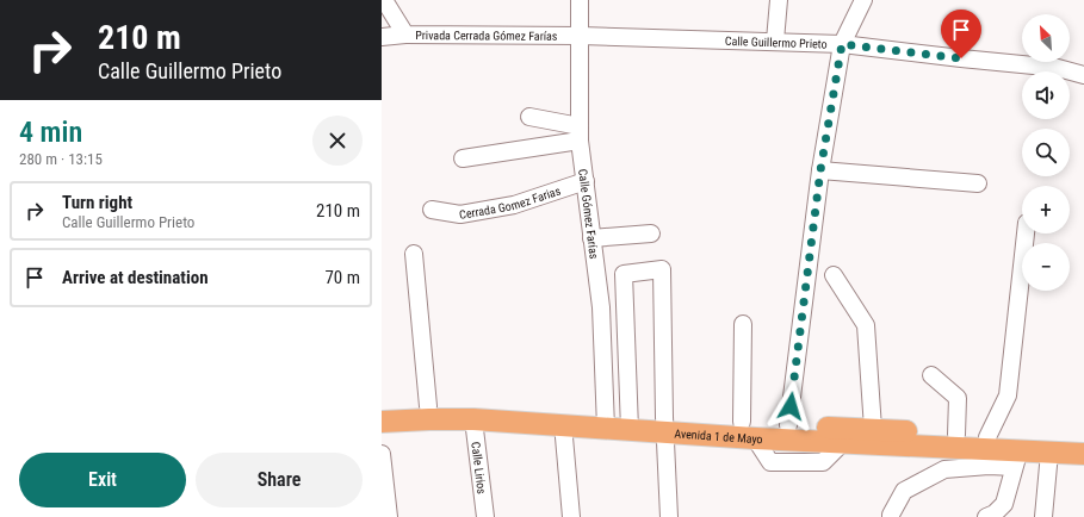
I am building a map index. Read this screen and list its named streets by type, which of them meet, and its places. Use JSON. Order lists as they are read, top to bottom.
{
  "streets": {
    "main road": ["Avenida 1 de Mayo"],
    "street": [
      "Privada Cerrada Gómez Farías",
      "Calle Guillermo Prieto",
      "Cerrada Gomez Farias",
      "Calle Gómez Farías",
      "Calle Lirios"
    ]
  },
  "crossings": [
    ["Privada Cerrada Gómez Farías", "Calle Guillermo Prieto"],
    ["Privada Cerrada Gómez Farías", "Calle Gómez Farías"],
    ["Calle Guillermo Prieto", "Calle Gómez Farías"],
    ["Cerrada Gomez Farias", "Calle Gómez Farías"],
    ["Calle Gómez Farías", "Avenida 1 de Mayo"],
    ["Avenida 1 de Mayo", "Calle Lirios"]
  ],
  "north": "top left",
  "page": {
    "turn": ["210 m", "Calle Guillermo Prieto"],
    "map_buttons": ["+", "−"],
    "heading": ["4 min", "280 m · 13:15"],
    "list": [
      {
        "name": "Turn right",
        "note": "Calle Guillermo Prieto",
        "value": "210 m"
      },
      {
        "name": "Arrive at destination",
        "value": "70 m"
      }
    ],
    "buttons": ["Exit", "Share"]
  }
}
